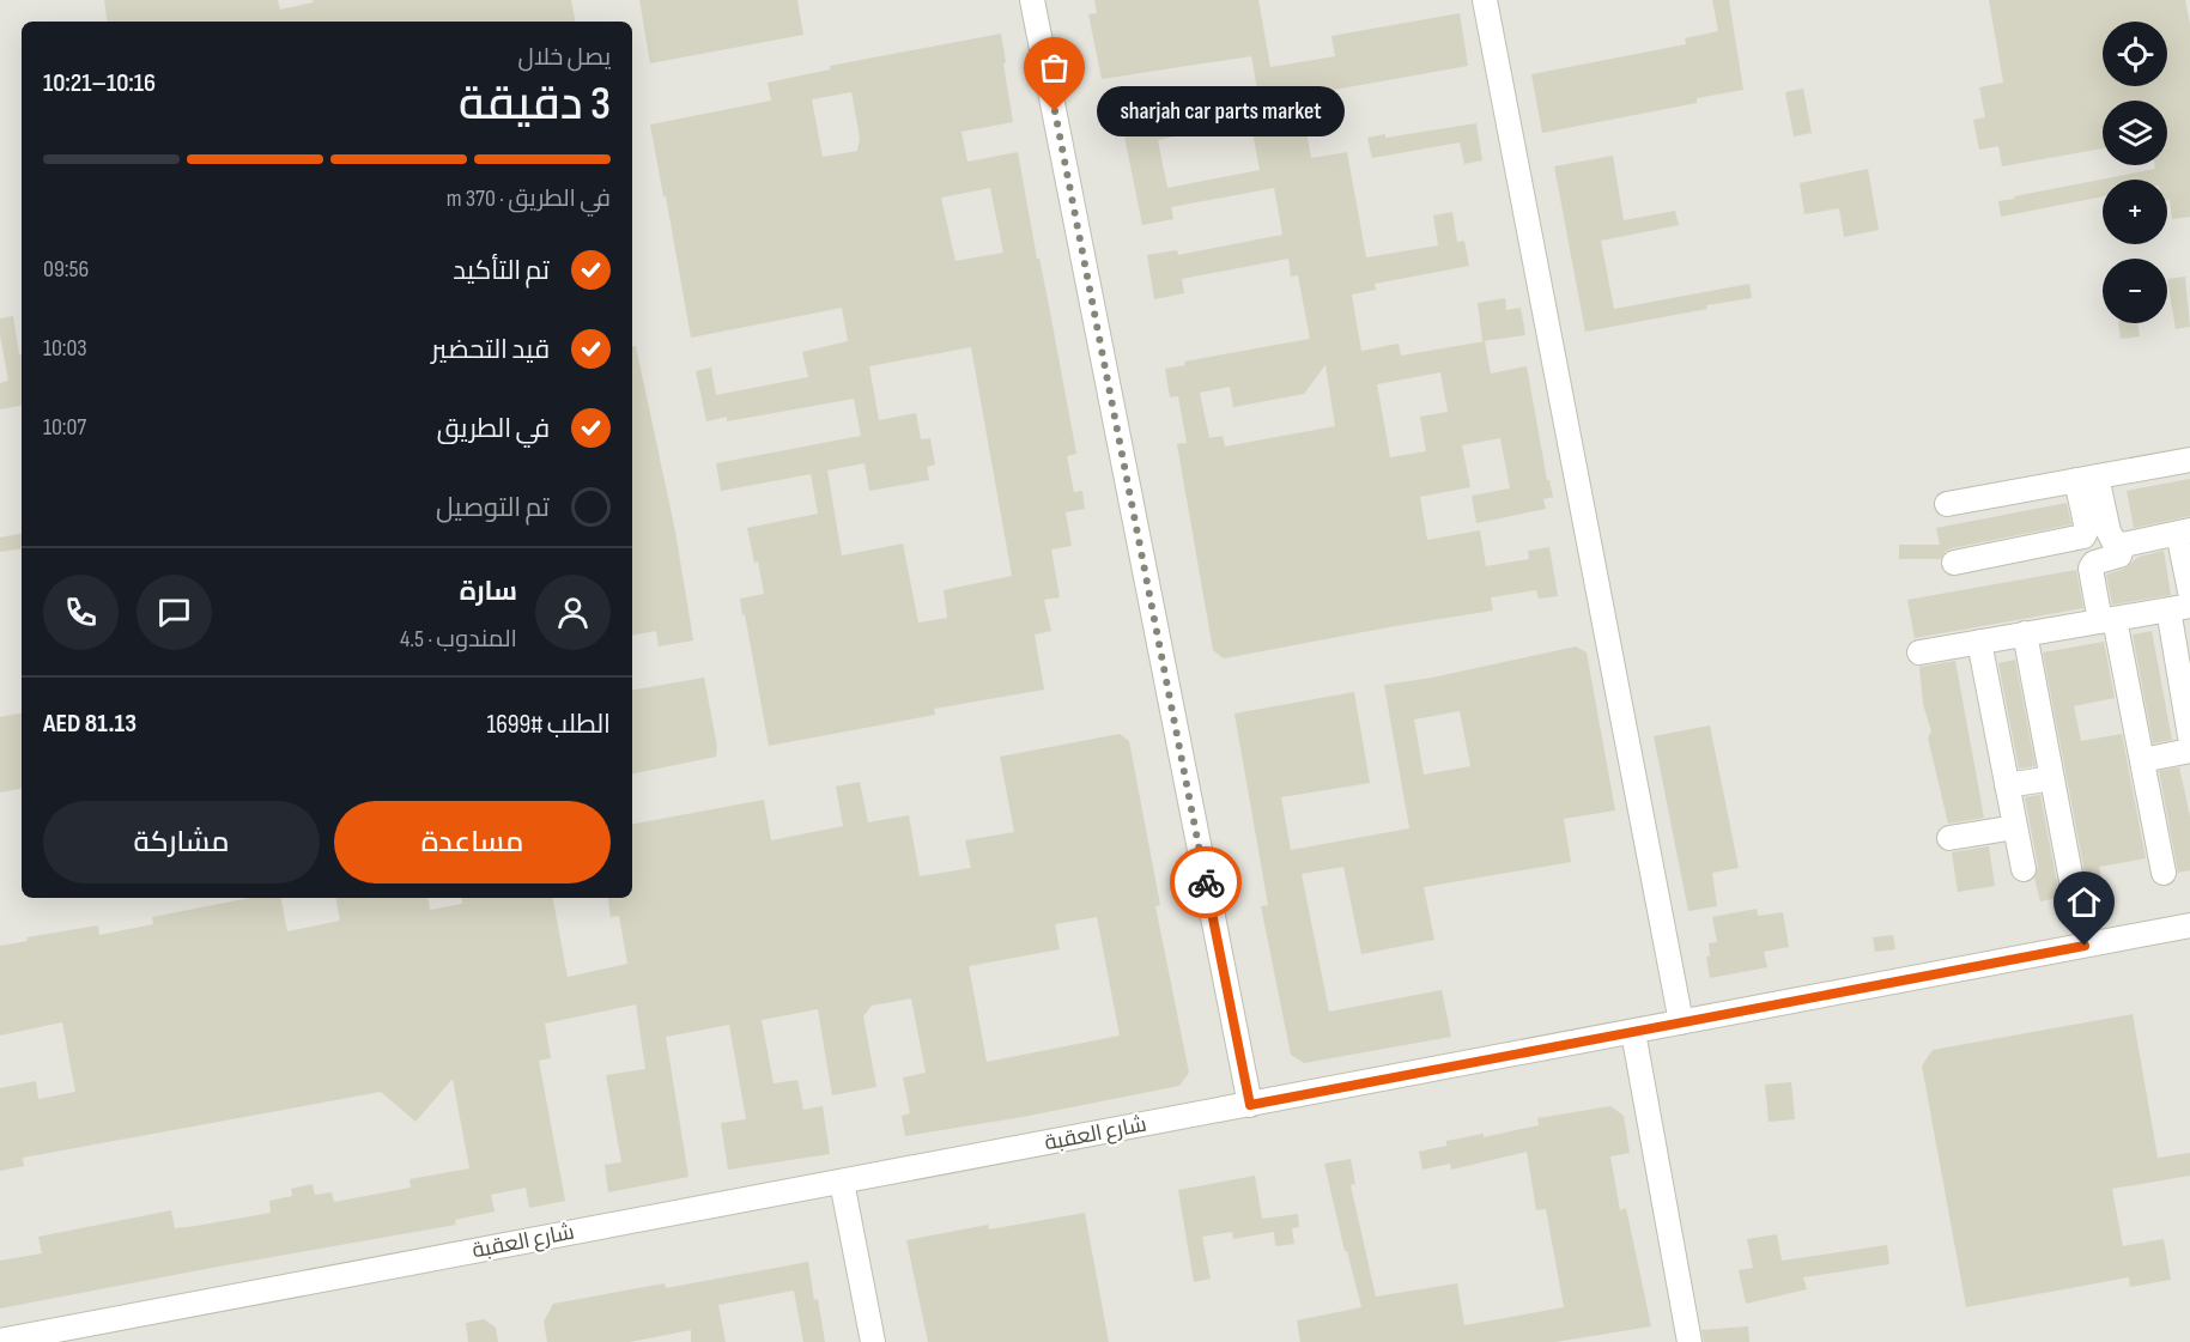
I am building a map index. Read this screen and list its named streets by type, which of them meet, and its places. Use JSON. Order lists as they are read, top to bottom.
{
  "streets": {
    "street": ["شارع العقبة"]
  },
  "places": ["sharjah car parts market"],
  "page": {
    "map_buttons": ["+", "−"],
    "heading": ["3 دقيقة", "يصل خلال", "10:16–10:21"],
    "panel": [
      "سارة",
      "المندوب · 4.5",
      "الطلب #1699",
      "AED 81.13"
    ],
    "bubble": "sharjah car parts market",
    "bar": "في الطريق · 370 m",
    "list": [
      ["تم التأكيد", "09:56"],
      ["قيد التحضير", "10:03"],
      ["في الطريق", "10:07"],
      "تم التوصيل"
    ],
    "buttons": ["مساعدة", "مشاركة"]
  }
}
